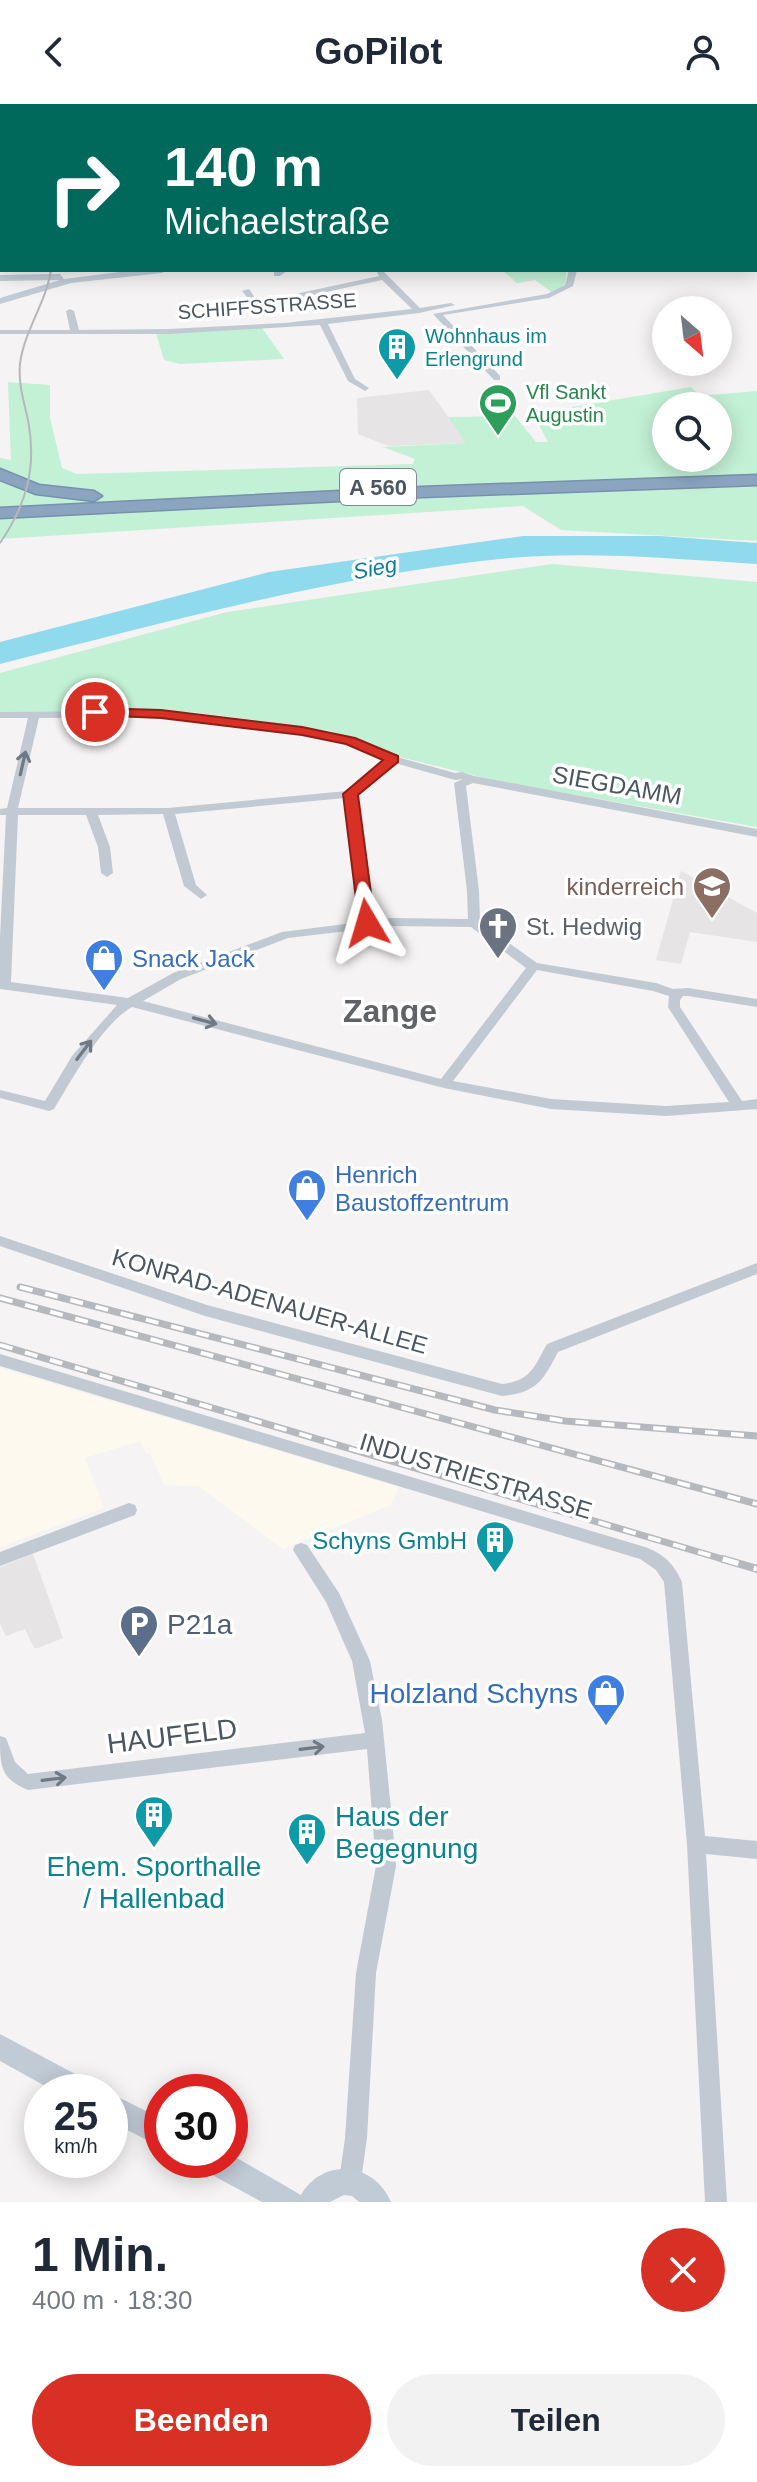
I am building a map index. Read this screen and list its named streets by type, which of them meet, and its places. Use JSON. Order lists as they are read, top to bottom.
{
  "streets": {
    "highway": ["A 560"],
    "street": [
      "SCHIFFSSTRASSE",
      "SIEGDAMM",
      "KONRAD-ADENAUER-ALLEE",
      "INDUSTRIESTRASSE",
      "HAUFELD"
    ]
  },
  "one_way": ["HAUFELD"],
  "districts": ["Zange"],
  "water": ["Sieg"],
  "places": {
    "building": [
      "Wohnhaus im Erlengrund",
      "Schyns GmbH",
      "Ehem. Sporthalle / Hallenbad",
      "Haus der Begegnung"
    ],
    "sports": ["Vfl Sankt Augustin"],
    "school or university": ["kinderreich"],
    "church": ["St. Hedwig"],
    "shop": ["Snack Jack", "Henrich Baustoffzentrum", "Holzland Schyns"],
    "parking": ["P21a"]
  },
  "north": "bottom right",
  "page": {
    "header": "GoPilot",
    "turn": ["140 m", "Michaelstraße"],
    "speed": "25 km/h",
    "limit": "30",
    "heading": ["1 Min.", "400 m · 18:30"],
    "buttons": ["Beenden", "Teilen"]
  }
}
